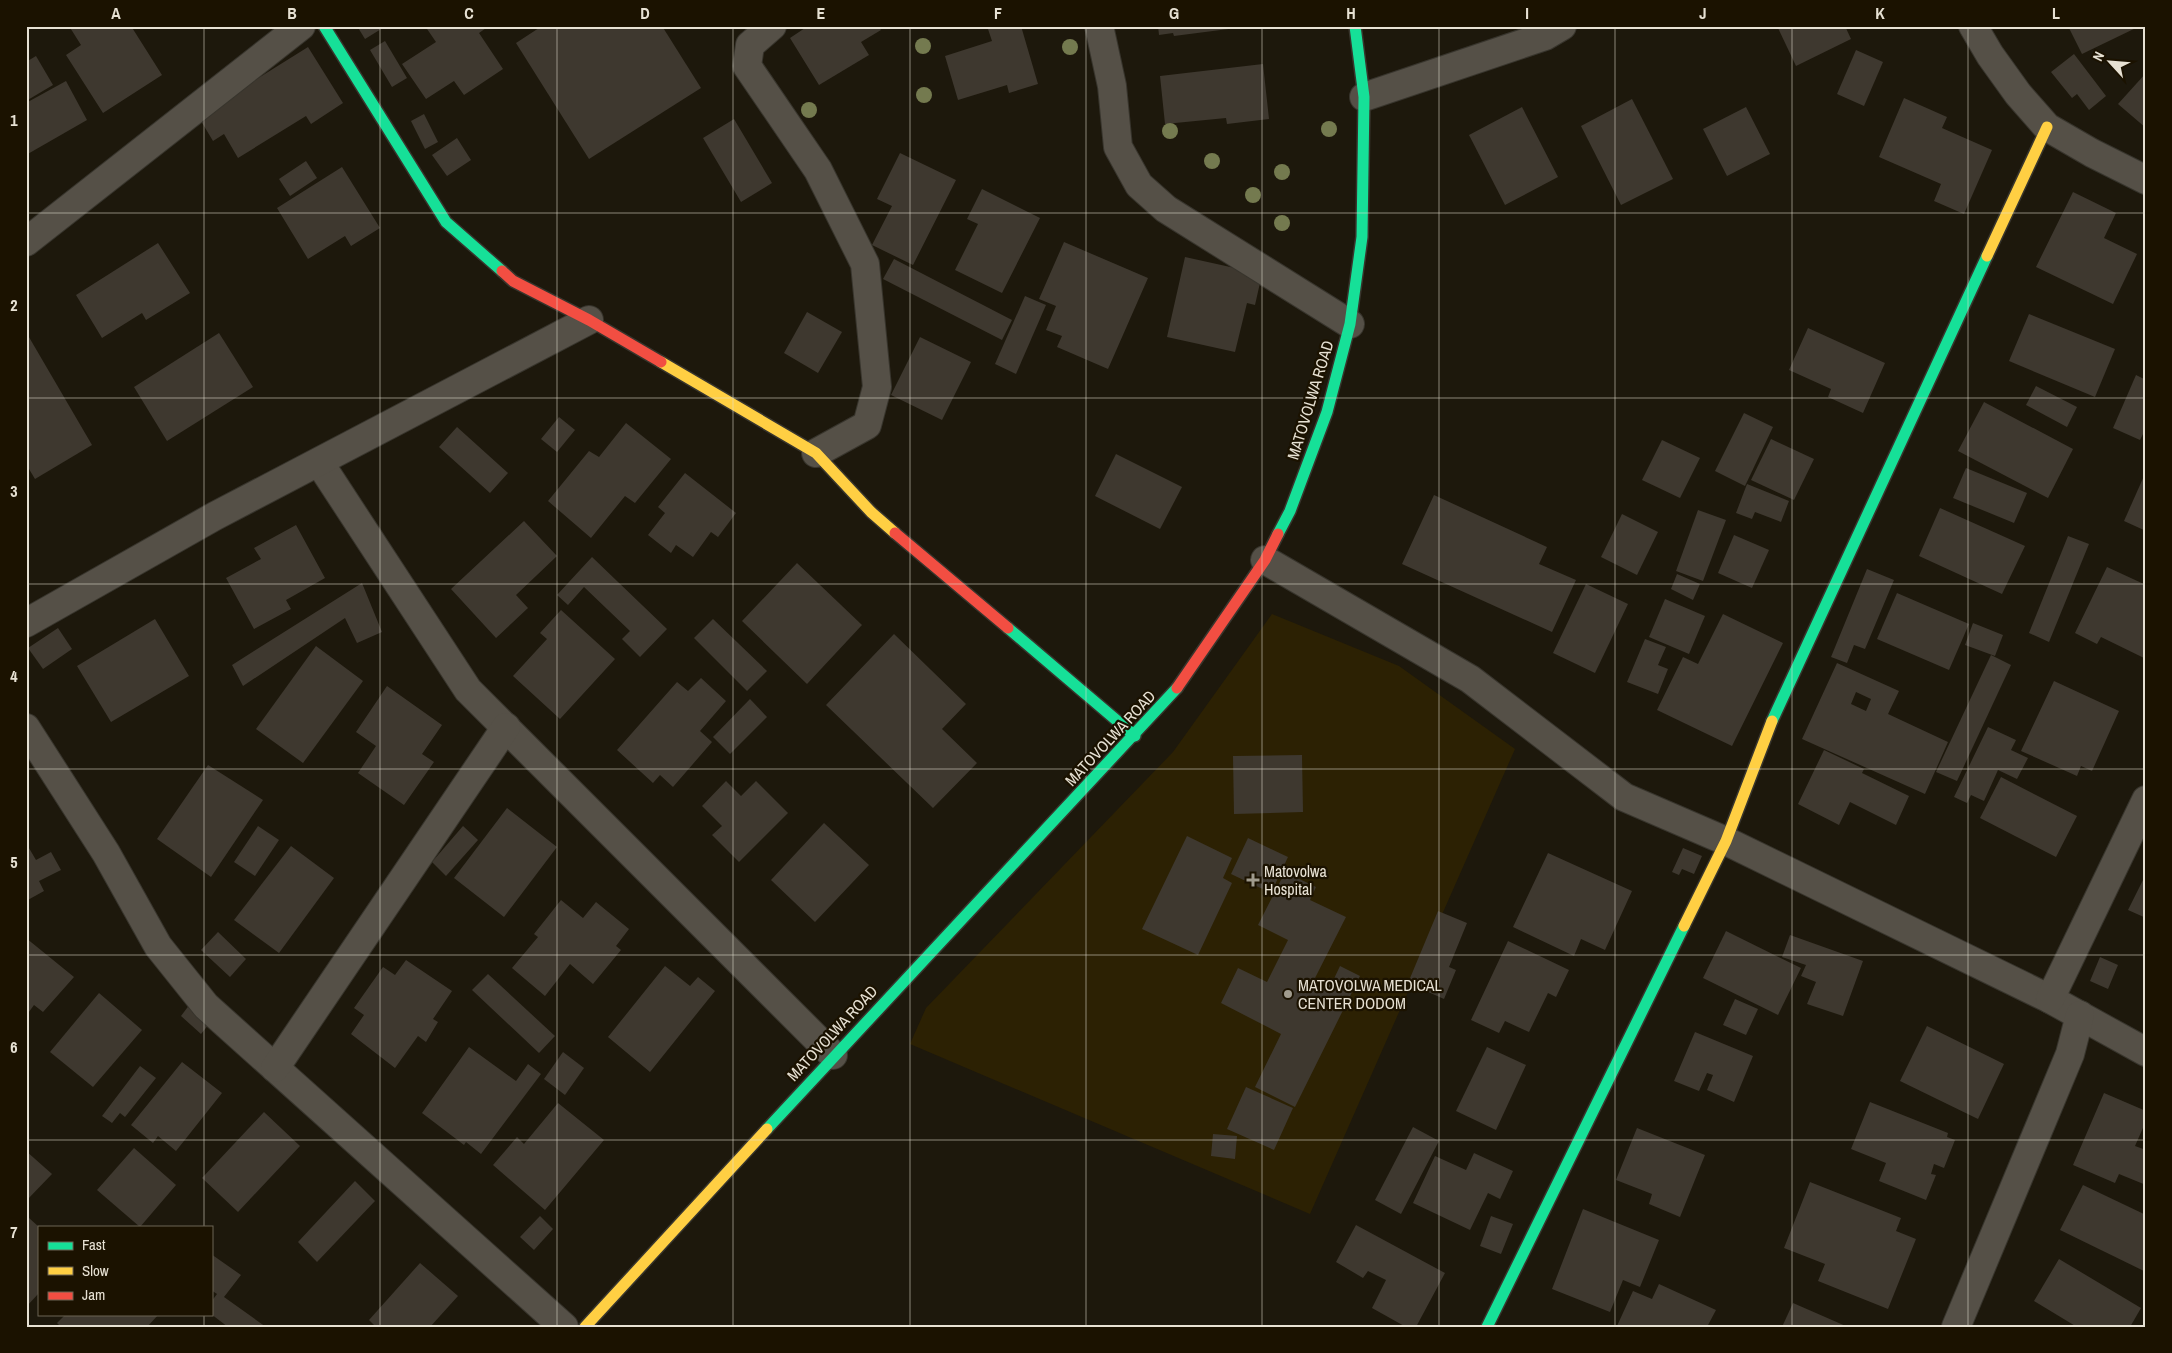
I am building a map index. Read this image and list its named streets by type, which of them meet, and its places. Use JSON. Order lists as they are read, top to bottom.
{
  "streets": {
    "street": ["MATOVOLWA ROAD"]
  },
  "places": {
    "health": ["Matovolwa Hospital"],
    "other": ["MATOVOLWA MEDICAL CENTER DODOM"]
  },
  "legend": ["Fast", "Slow", "Jam"],
  "north": "top left",
  "grid": {
    "columns": [
      "A",
      "B",
      "C",
      "D",
      "E",
      "F",
      "G",
      "H",
      "I",
      "J",
      "K",
      "L"
    ],
    "rows": [
      "1",
      "2",
      "3",
      "4",
      "5",
      "6",
      "7"
    ]
  }
}
